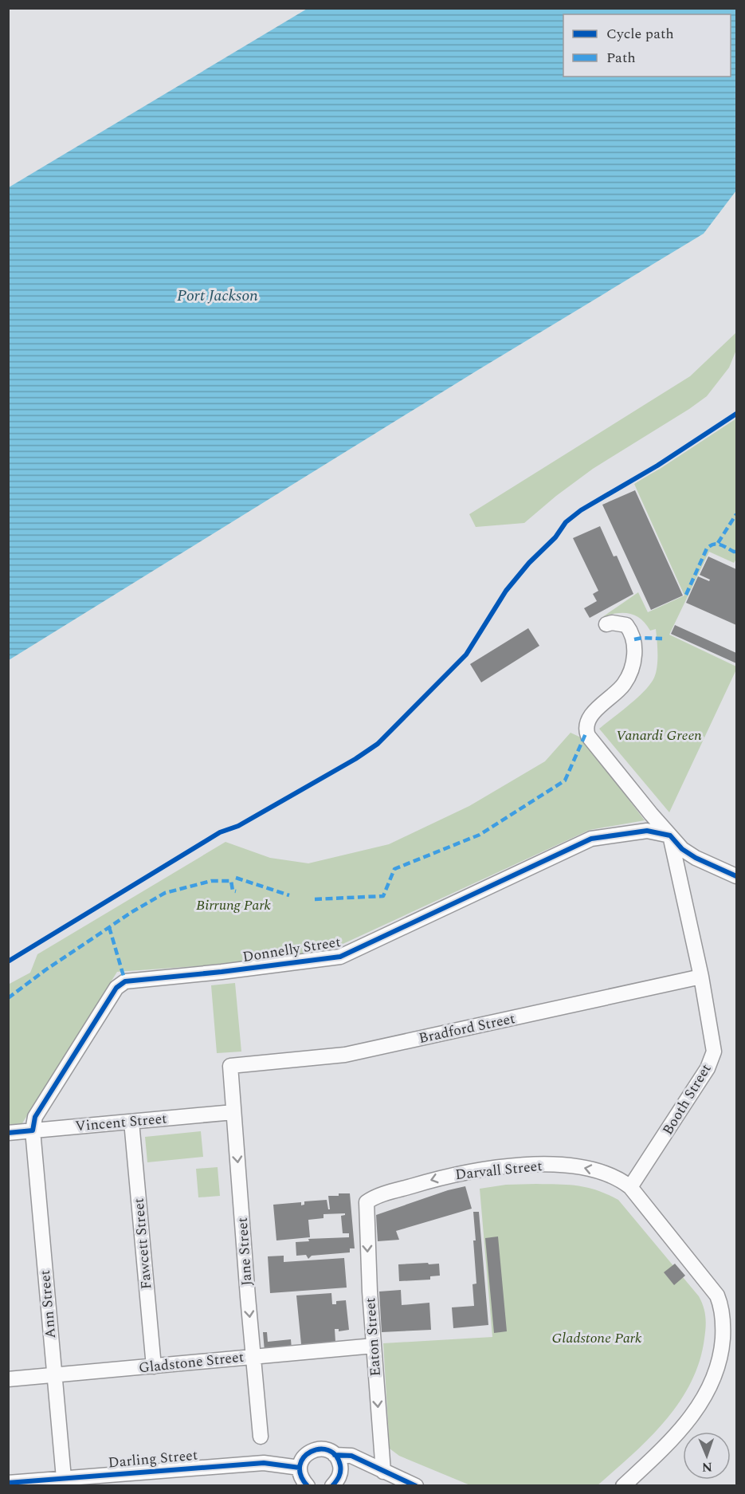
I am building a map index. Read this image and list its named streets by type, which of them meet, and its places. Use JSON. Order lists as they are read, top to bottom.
{
  "streets": {
    "street": [
      "Donnelly Street",
      "Bradford Street",
      "Booth Street",
      "Vincent Street",
      "Darvall Street",
      "Fawcett Street",
      "Jane Street",
      "Ann Street",
      "Eaton Street",
      "Gladstone Street",
      "Darling Street"
    ]
  },
  "crossings": [
    ["Donnelly Street", "Booth Street"],
    ["Donnelly Street", "Vincent Street"],
    ["Donnelly Street", "Ann Street"],
    ["Bradford Street", "Booth Street"],
    ["Bradford Street", "Jane Street"],
    ["Booth Street", "Darvall Street"],
    ["Vincent Street", "Fawcett Street"],
    ["Vincent Street", "Jane Street"],
    ["Vincent Street", "Ann Street"],
    ["Darvall Street", "Eaton Street"],
    ["Fawcett Street", "Gladstone Street"],
    ["Jane Street", "Gladstone Street"],
    ["Ann Street", "Gladstone Street"],
    ["Ann Street", "Darling Street"],
    ["Eaton Street", "Gladstone Street"]
  ],
  "one_way": ["Darvall Street", "Jane Street", "Eaton Street"],
  "water": ["Port Jackson"],
  "parks": ["Vanardi Green", "Birrung Park", "Gladstone Park"],
  "legend": ["Cycle path", "Path"],
  "north": "bottom"
}
